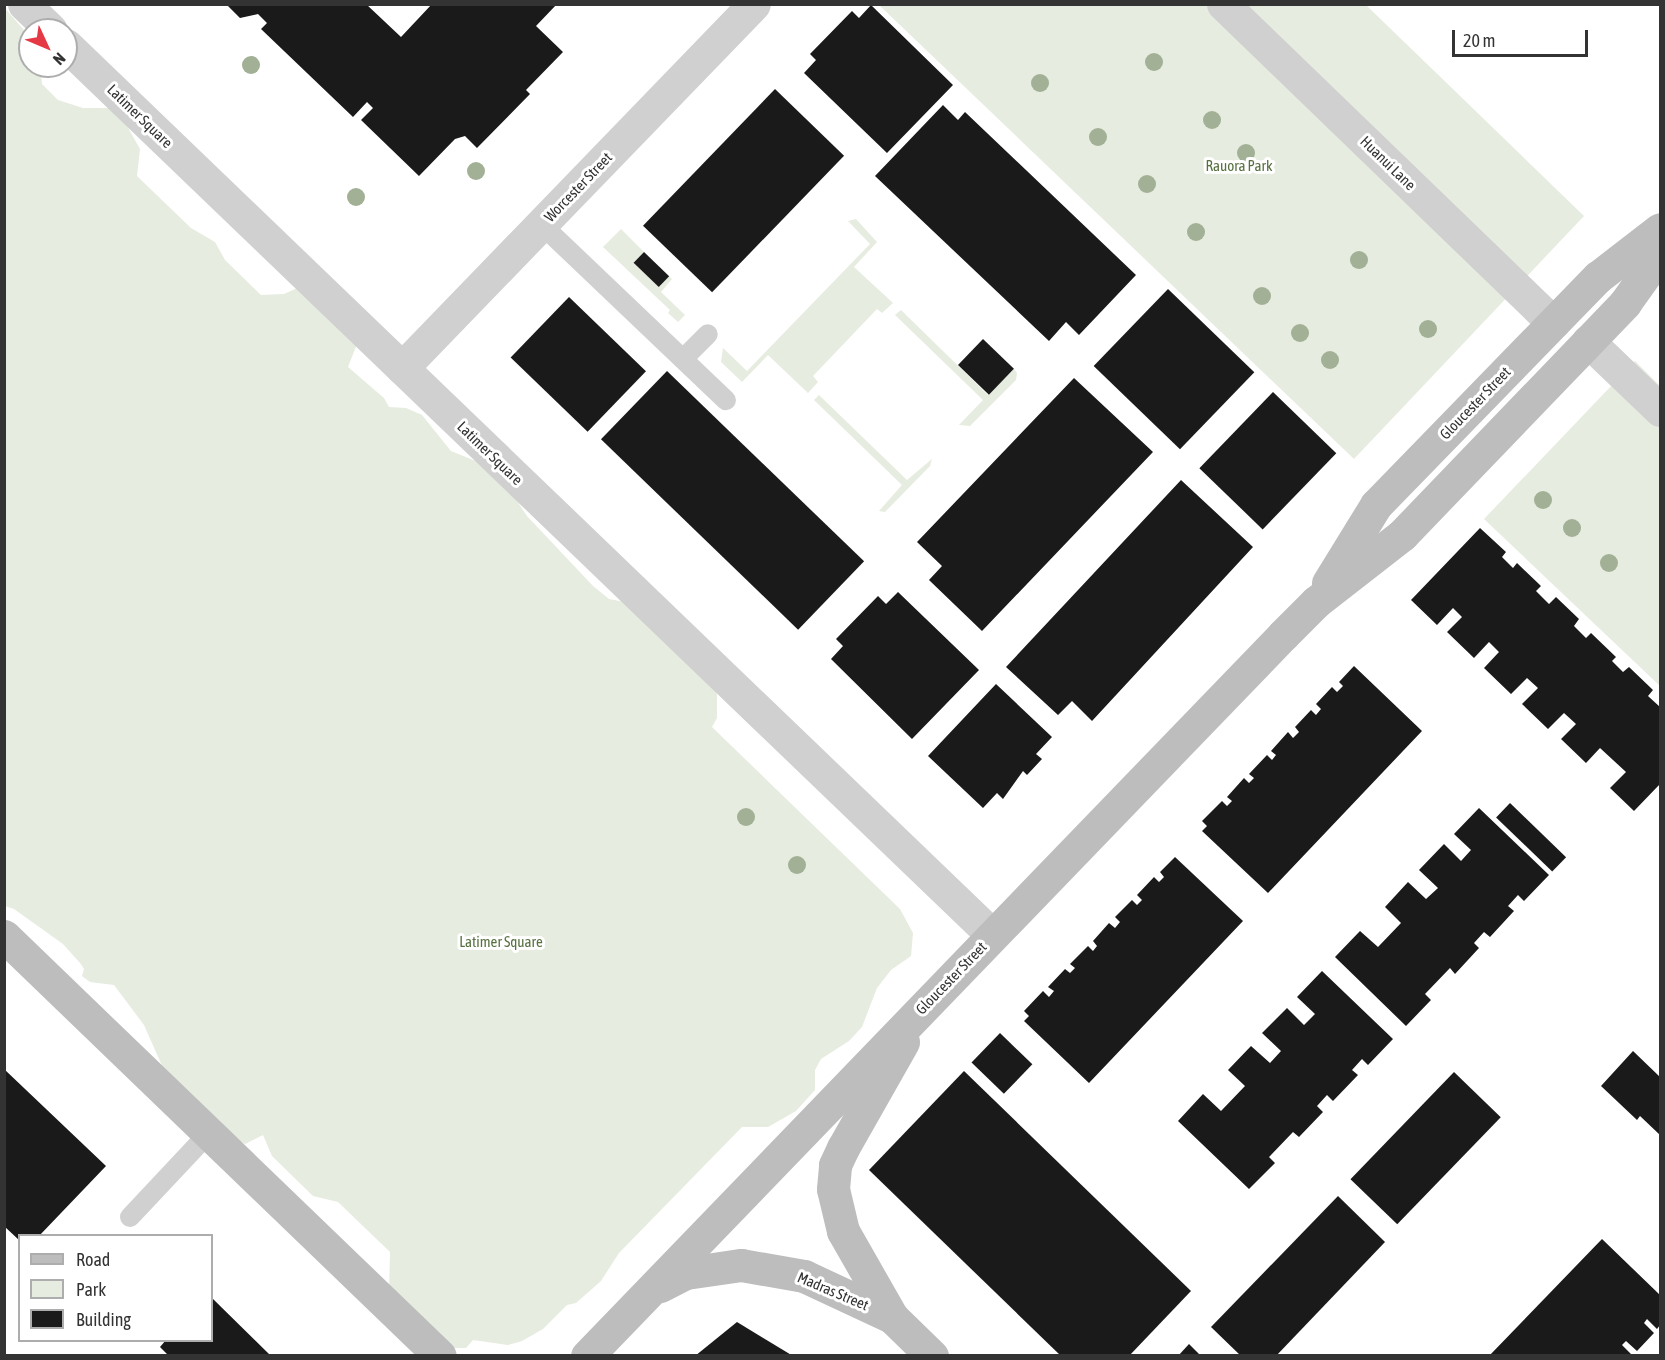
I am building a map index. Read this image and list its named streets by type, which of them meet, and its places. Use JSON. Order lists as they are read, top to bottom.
{
  "streets": {
    "street": [
      "Latimer Square",
      "Huanui Lane",
      "Worcester Street",
      "Gloucester Street",
      "Madras Street"
    ]
  },
  "crossings": [
    ["Latimer Square", "Worcester Street"],
    ["Latimer Square", "Gloucester Street"],
    ["Huanui Lane", "Gloucester Street"],
    ["Gloucester Street", "Madras Street"]
  ],
  "parks": ["Rauora Park", "Latimer Square"],
  "legend": ["Road", "Park", "Building"],
  "scale_bar": "20 m",
  "north": "bottom right"
}
